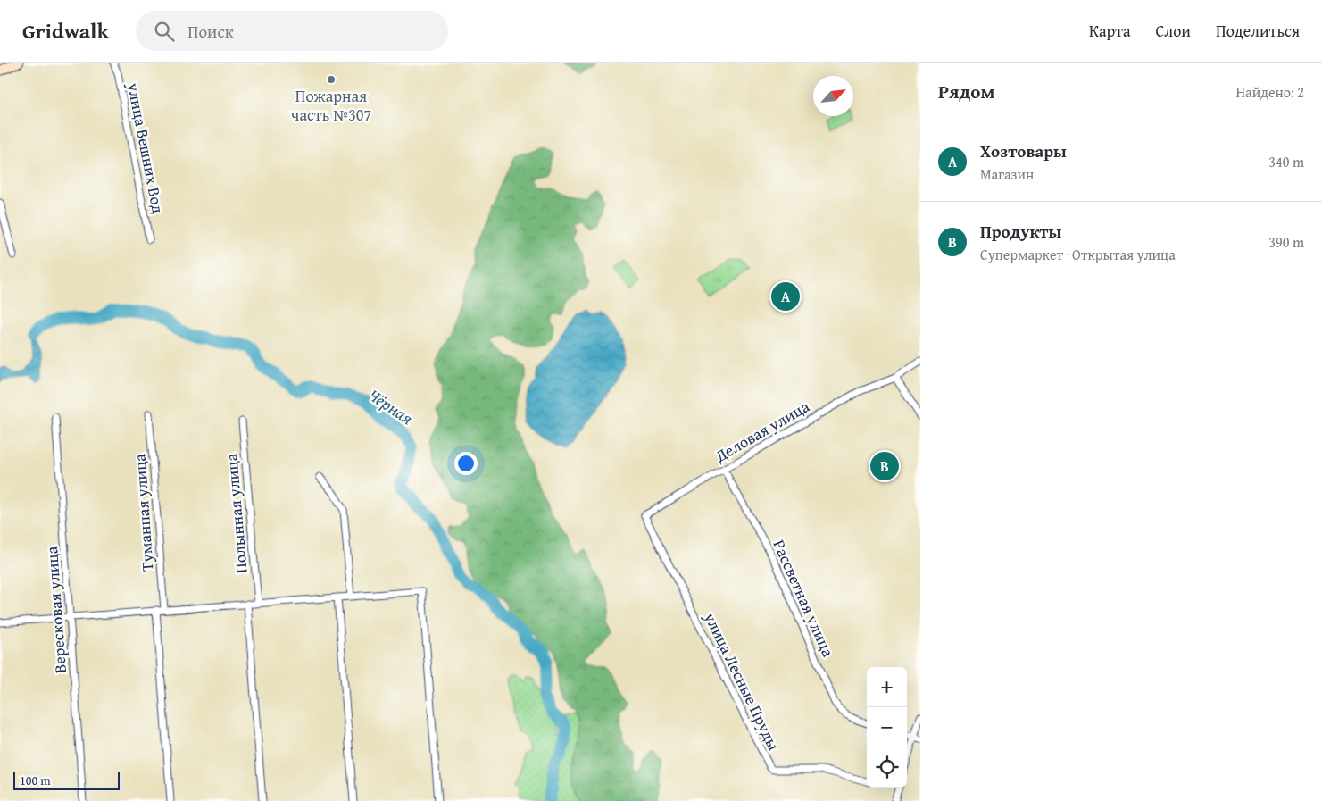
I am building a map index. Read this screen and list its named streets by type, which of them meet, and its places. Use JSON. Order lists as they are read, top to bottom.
{
  "streets": {
    "street": [
      "улица Вешних Вод",
      "Деловая улица",
      "Туманная улица",
      "Полынная улица",
      "Рассветная улица",
      "Вересковая улица",
      "улица Лесные Пруды"
    ]
  },
  "crossings": [
    ["Деловая улица", "Рассветная улица"],
    ["Деловая улица", "улица Лесные Пруды"]
  ],
  "water": ["Чёрная"],
  "places": ["Пожарная часть №307"],
  "scale_bar": "100 m",
  "north": "top right",
  "page": {
    "header": "Gridwalk",
    "search": "Поиск",
    "nav": ["Карта", "Слои", "Поделиться"],
    "heading": ["Рядом", "Найдено: 2"],
    "list": [
      {
        "mark": "A",
        "name": "Хозтовары",
        "note": "Магазин",
        "value": "340 m"
      },
      {
        "mark": "B",
        "name": "Продукты",
        "note": "Супермаркет · Открытая улица",
        "value": "390 m"
      }
    ],
    "pins": ["A", "B"],
    "map_buttons": ["+", "−"],
    "scale": "100 m"
  }
}
